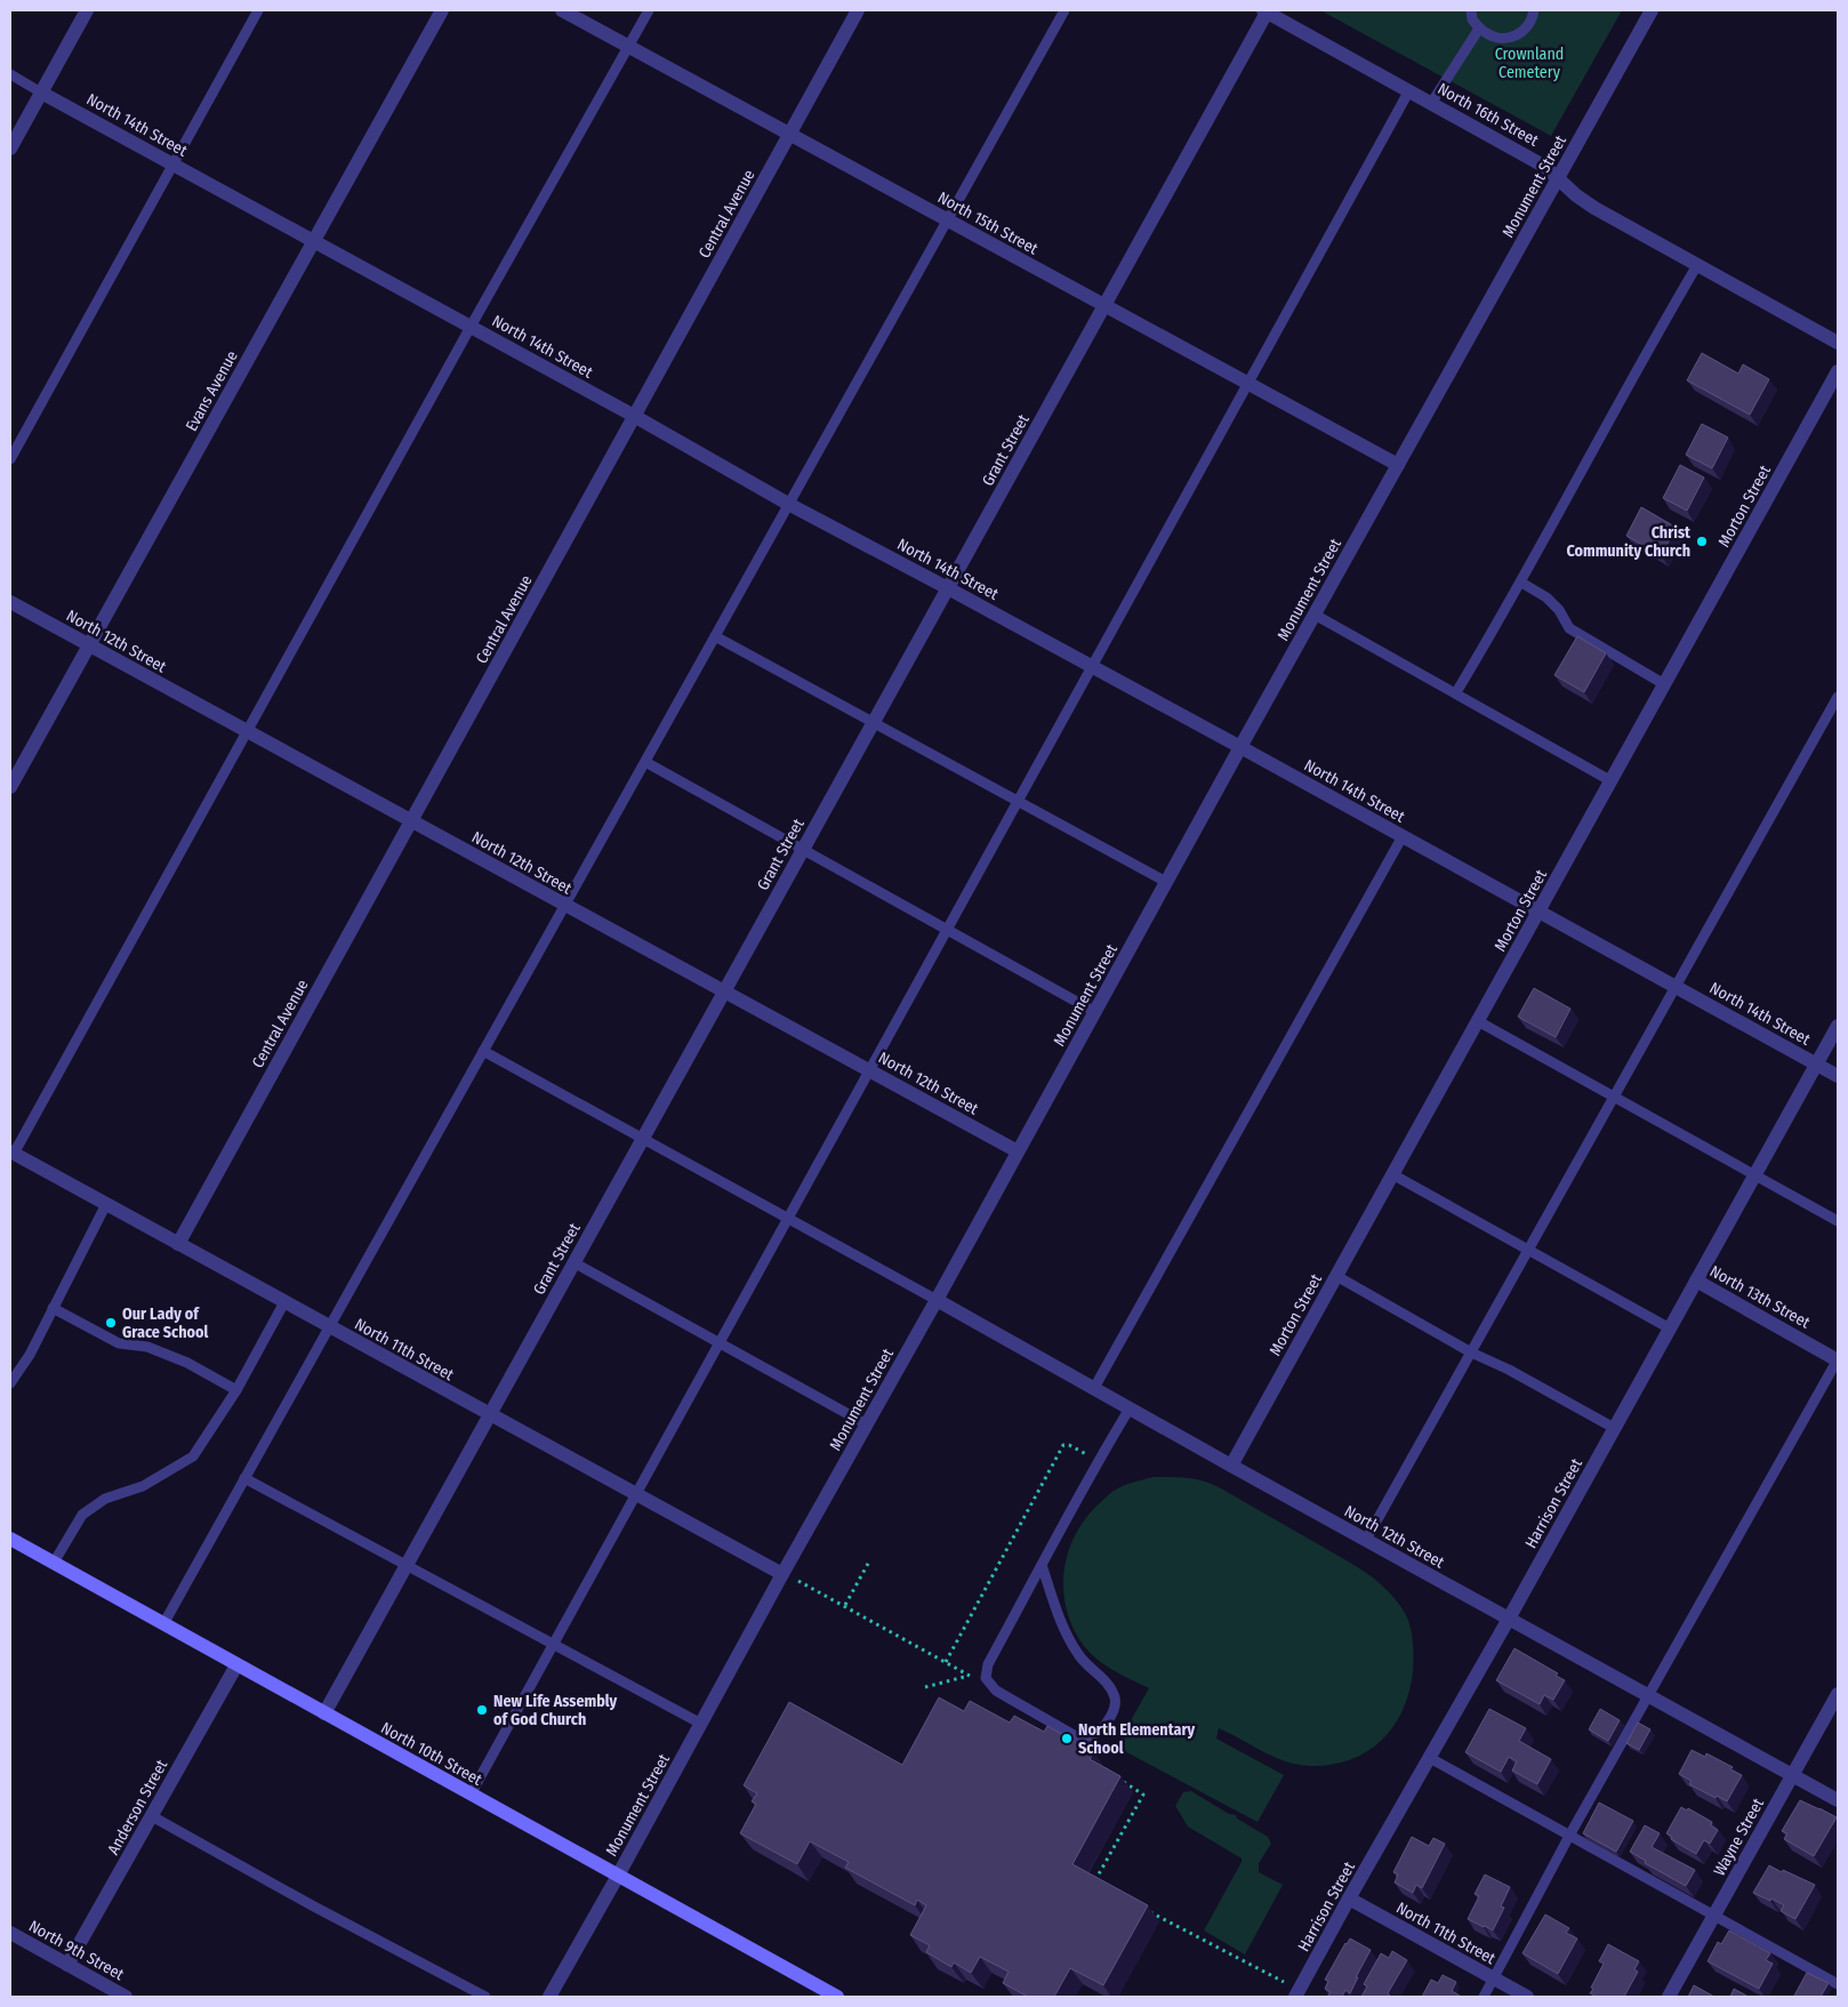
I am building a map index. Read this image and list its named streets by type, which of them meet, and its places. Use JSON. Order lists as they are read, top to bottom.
{
  "streets": {
    "main road": ["North 10th Street"],
    "street": [
      "North 16th Street",
      "North 14th Street",
      "Monument Street",
      "Central Avenue",
      "North 15th Street",
      "Evans Avenue",
      "Grant Street",
      "Morton Street",
      "North 12th Street",
      "North 13th Street",
      "North 11th Street",
      "Harrison Street",
      "Anderson Street",
      "Wayne Street",
      "North 9th Street"
    ]
  },
  "crossings": [
    ["North 16th Street", "Monument Street"],
    ["North 16th Street", "Grant Street"],
    ["North 14th Street", "Monument Street"],
    ["North 14th Street", "Central Avenue"],
    ["North 14th Street", "Evans Avenue"],
    ["North 14th Street", "Grant Street"],
    ["North 14th Street", "Morton Street"],
    ["North 14th Street", "Harrison Street"],
    ["Monument Street", "North 15th Street"],
    ["Monument Street", "North 12th Street"],
    ["Monument Street", "North 11th Street"],
    ["Monument Street", "North 10th Street"],
    ["Central Avenue", "North 15th Street"],
    ["Central Avenue", "North 12th Street"],
    ["Central Avenue", "North 11th Street"],
    ["North 15th Street", "Grant Street"],
    ["Evans Avenue", "North 12th Street"],
    ["Grant Street", "North 12th Street"],
    ["Grant Street", "North 11th Street"],
    ["Grant Street", "North 10th Street"],
    ["Morton Street", "North 12th Street"],
    ["North 12th Street", "Harrison Street"],
    ["North 12th Street", "Wayne Street"],
    ["North 13th Street", "Harrison Street"],
    ["North 11th Street", "Harrison Street"],
    ["North 10th Street", "Anderson Street"],
    ["Anderson Street", "North 9th Street"]
  ],
  "parks": ["Crownland Cemetery"],
  "places": [
    "Christ Community Church",
    "Our Lady of Grace School",
    "New Life Assembly of God Church",
    "North Elementary School"
  ]
}
